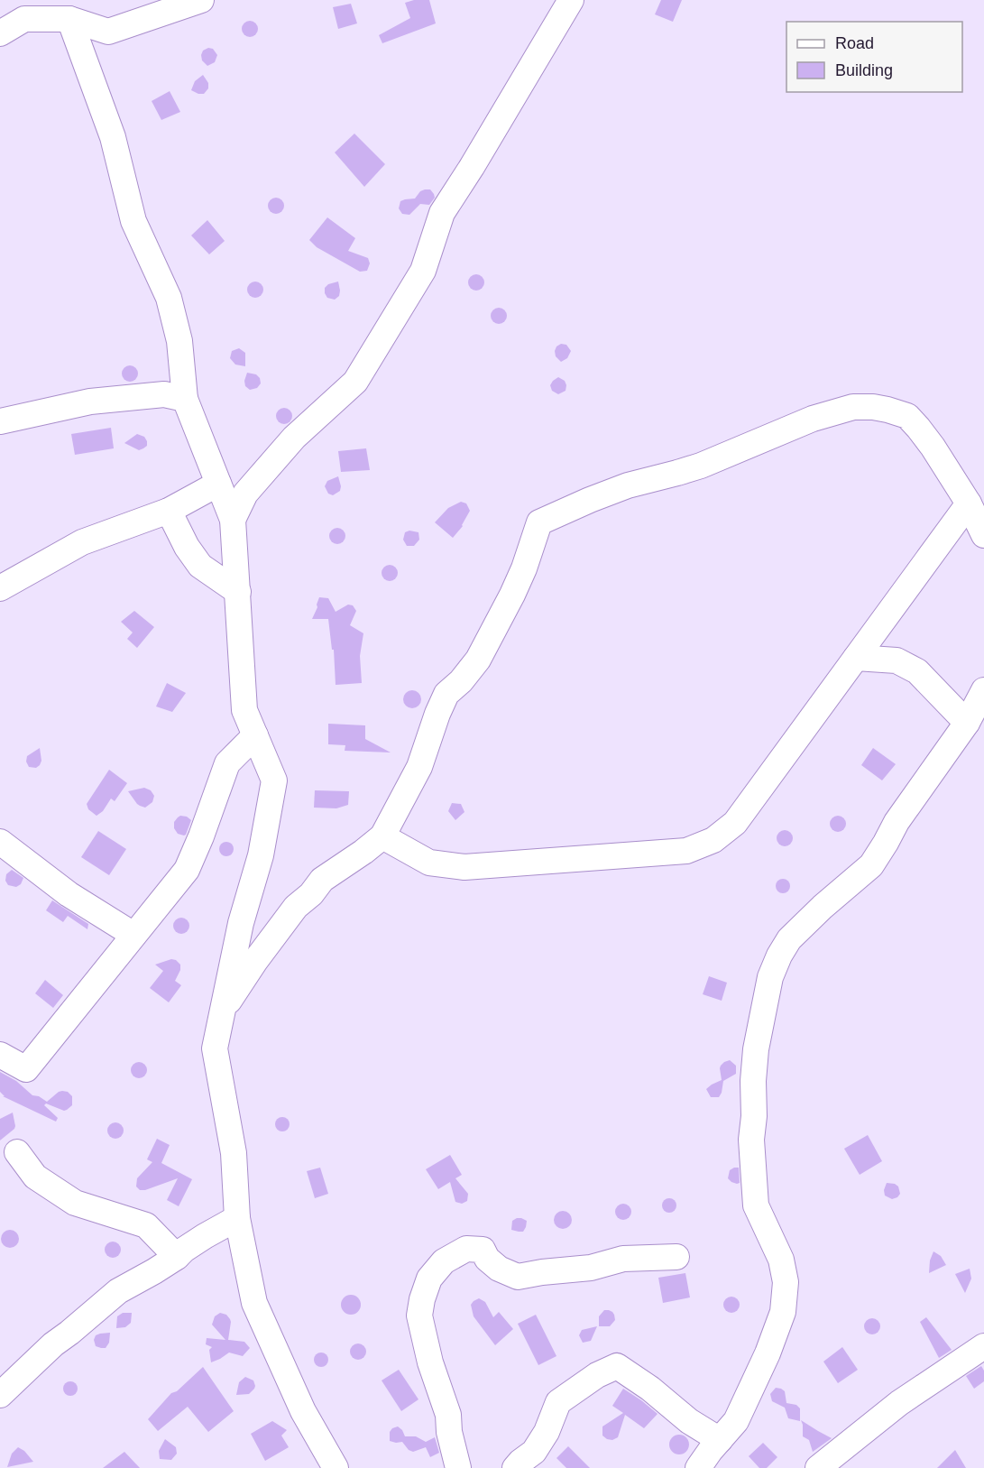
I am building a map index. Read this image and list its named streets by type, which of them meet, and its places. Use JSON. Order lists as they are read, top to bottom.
{
  "legend": ["Road", "Building"]
}
